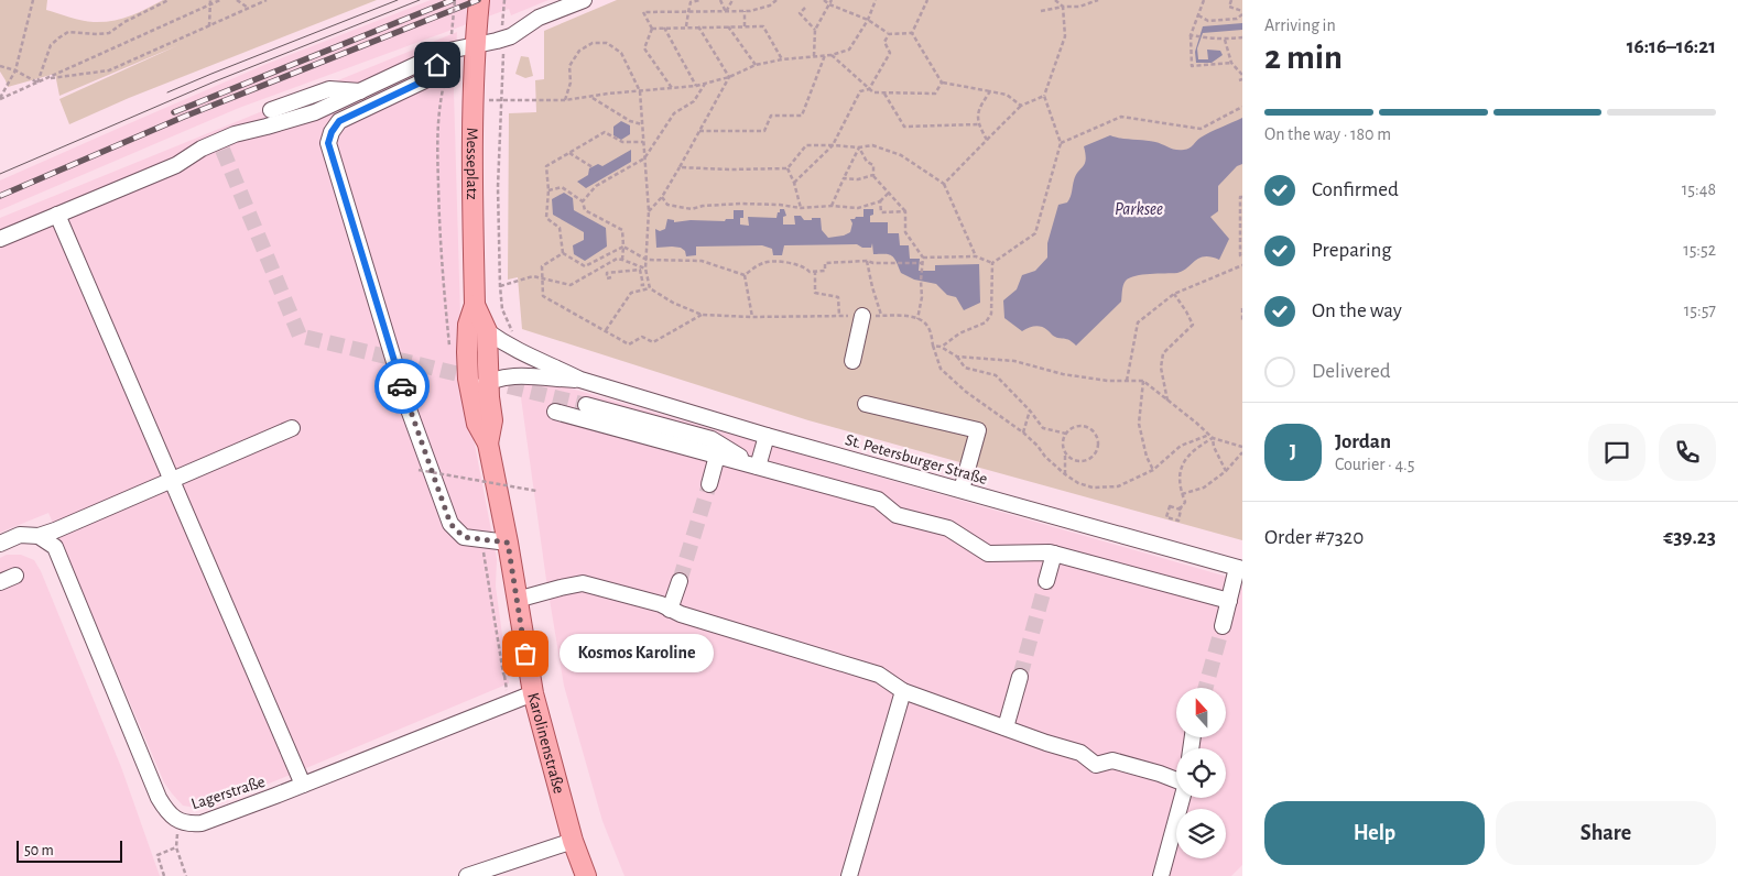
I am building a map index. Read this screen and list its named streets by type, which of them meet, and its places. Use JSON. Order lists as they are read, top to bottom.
{
  "streets": {
    "main road": ["Messeplatz", "Karolinenstraße"],
    "street": ["St. Petersburger Straße", "Lagerstraße"]
  },
  "crossings": [
    ["Messeplatz", "St. Petersburger Straße"],
    ["Messeplatz", "Karolinenstraße"],
    ["St. Petersburger Straße", "Karolinenstraße"],
    ["Karolinenstraße", "Lagerstraße"]
  ],
  "water": ["Parksee"],
  "places": ["Kosmos Karoline"],
  "scale_bar": "50 m",
  "north": "top",
  "page": {
    "heading": ["2 min", "Arriving in", "16:16–16:21"],
    "panel": [
      "Jordan",
      "Courier · 4.5",
      "Order #7320",
      "€39.23"
    ],
    "bar": "On the way · 180 m",
    "list": [
      ["Confirmed", "15:48"],
      ["Preparing", "15:52"],
      ["On the way", "15:57"],
      "Delivered"
    ],
    "round": "J",
    "bubble": "Kosmos Karoline",
    "buttons": ["Help", "Share"],
    "scale": "50 m"
  }
}
